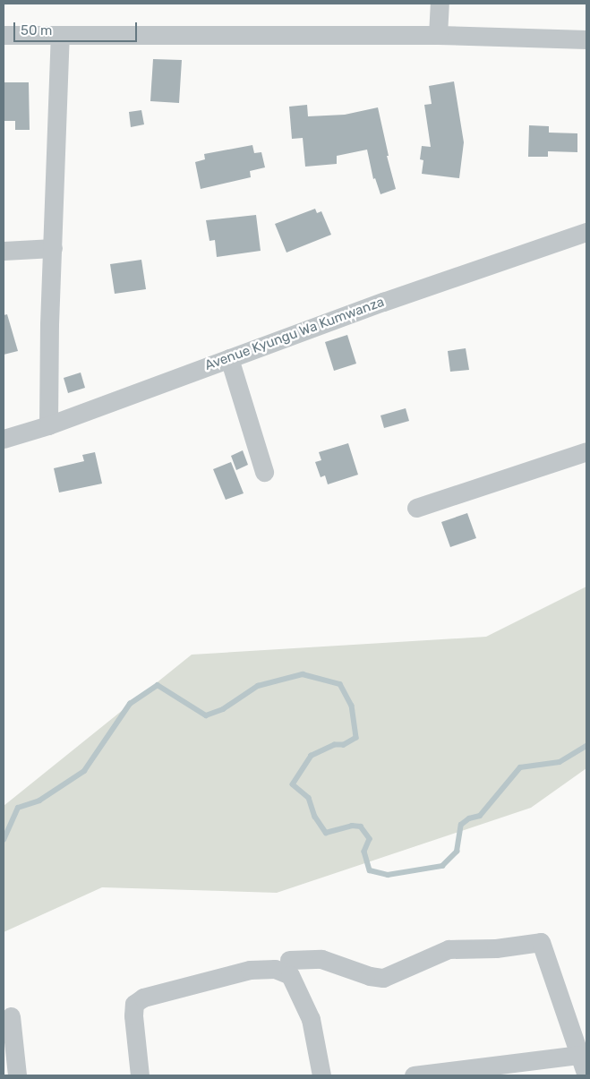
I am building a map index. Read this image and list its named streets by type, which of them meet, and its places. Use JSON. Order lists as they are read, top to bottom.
{
  "streets": {
    "street": ["Avenue Kyungu Wa Kumwanza"]
  },
  "scale_bar": "50 m"
}
